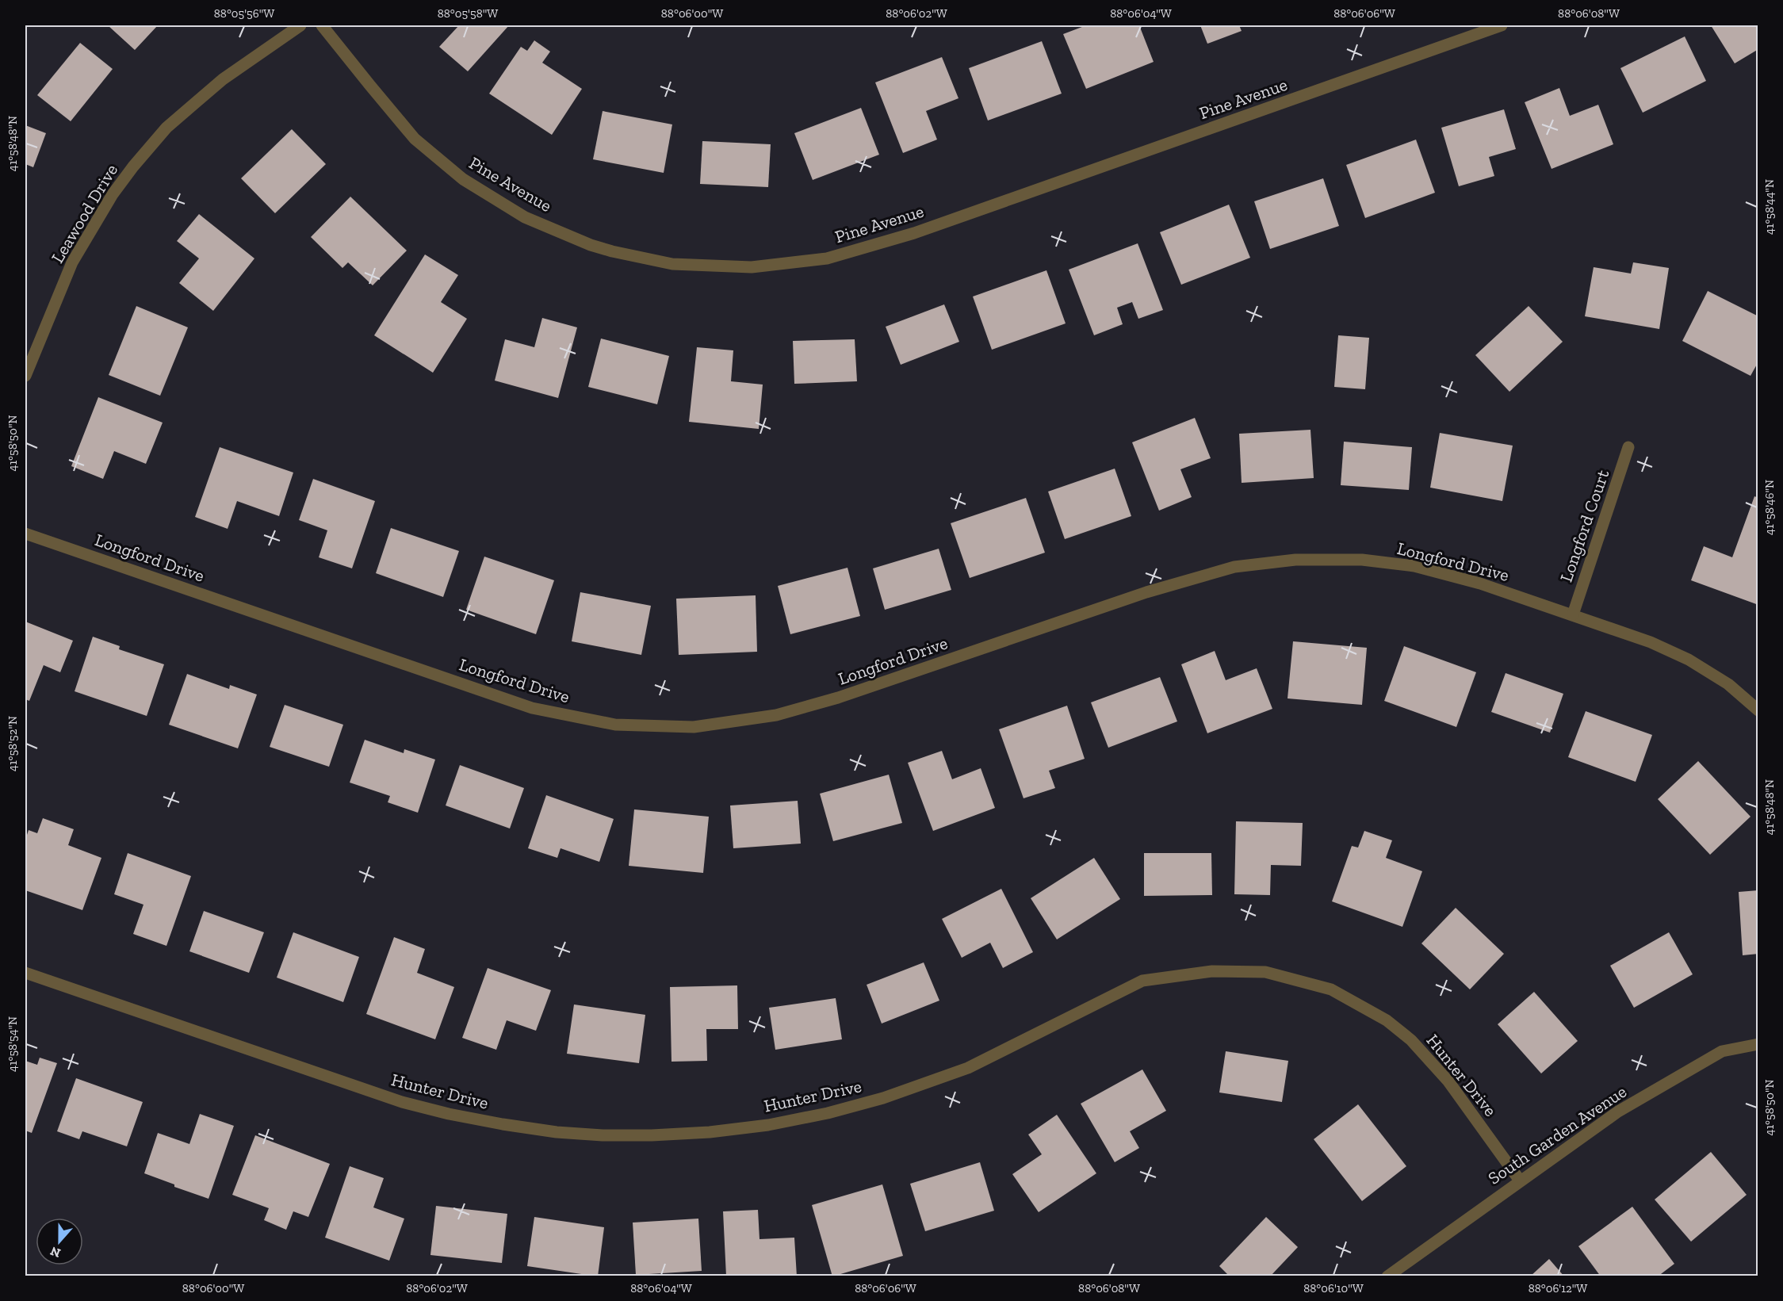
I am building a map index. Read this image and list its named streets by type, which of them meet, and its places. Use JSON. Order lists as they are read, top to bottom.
{
  "streets": {
    "street": [
      "Pine Avenue",
      "Leawood Drive",
      "Longford Court",
      "Longford Drive",
      "Hunter Drive",
      "South Garden Avenue"
    ]
  },
  "crossings": [
    ["Longford Court", "Longford Drive"],
    ["Hunter Drive", "South Garden Avenue"]
  ],
  "north": "bottom",
  "coordinates": [
    "88°05'56\"W",
    "88°05'58\"W",
    "88°06'00\"W",
    "88°06'02\"W",
    "88°06'04\"W",
    "88°06'06\"W",
    "88°06'08\"W",
    "41°58'48\"N",
    "41°58'44\"N",
    "41°58'50\"N",
    "41°58'46\"N",
    "41°58'52\"N",
    "41°58'54\"N",
    "88°06'10\"W",
    "88°06'12\"W"
  ]
}
